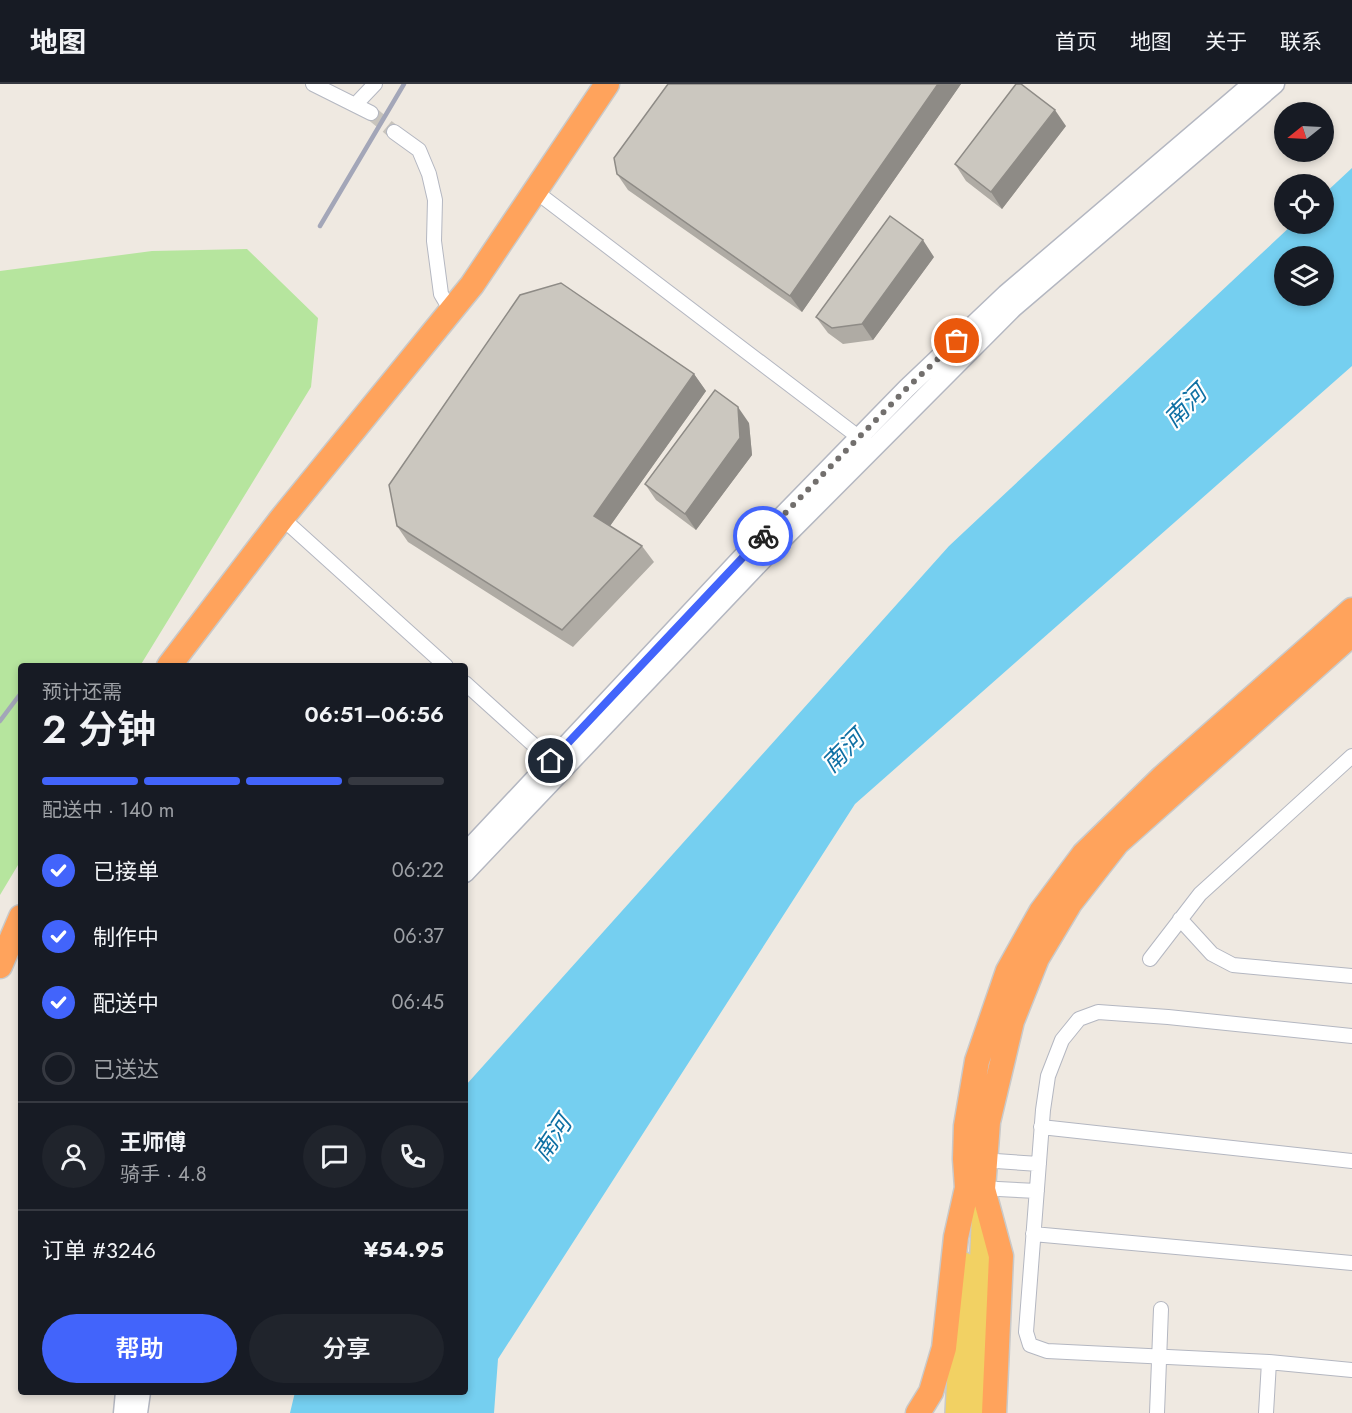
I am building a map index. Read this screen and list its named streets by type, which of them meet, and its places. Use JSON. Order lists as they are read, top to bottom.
{
  "water": ["南河"],
  "north": "left",
  "page": {
    "header": "地图",
    "nav": [
      "首页",
      "地图",
      "关于",
      "联系"
    ],
    "heading": ["2 分钟", "预计还需", "06:51–06:56"],
    "panel": [
      "王师傅",
      "骑手 · 4.8",
      "订单 #3246",
      "¥54.95"
    ],
    "bar": "配送中 · 140 m",
    "list": [
      ["已接单", "06:22"],
      ["制作中", "06:37"],
      ["配送中", "06:45"],
      "已送达"
    ],
    "buttons": ["帮助", "分享"]
  }
}
